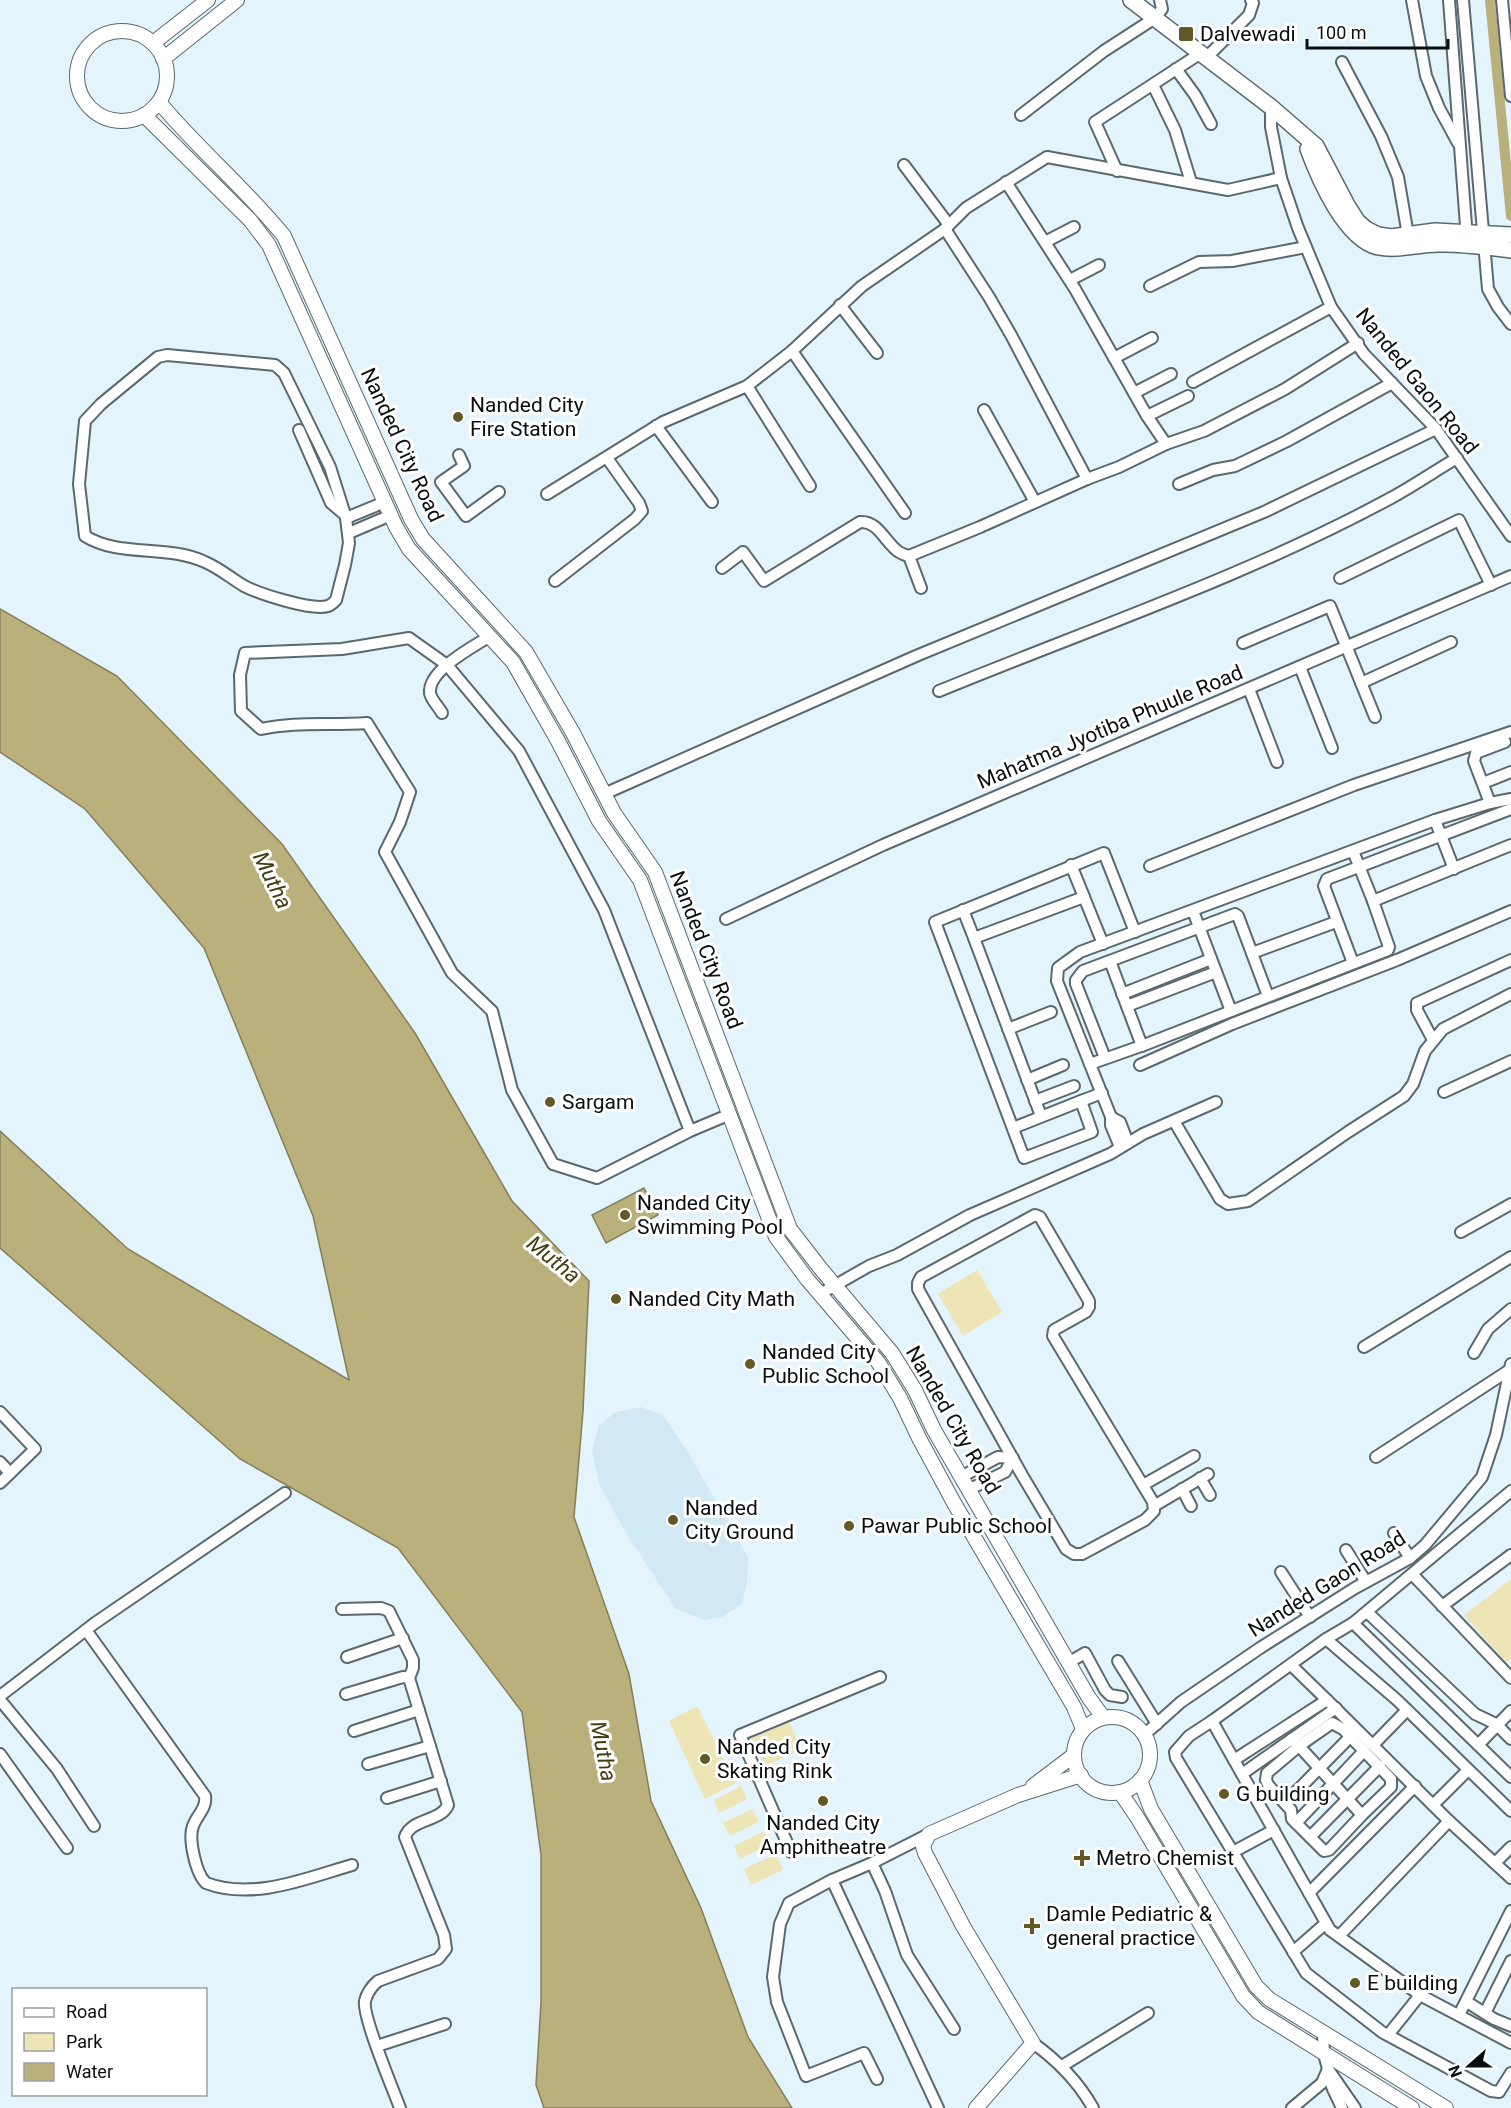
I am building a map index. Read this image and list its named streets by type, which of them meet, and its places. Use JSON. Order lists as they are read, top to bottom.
{
  "streets": {
    "street": ["Nanded Gaon Road", "Nanded City Road", "Mahatma Jyotiba Phuule Road"]
  },
  "crossings": [
    ["Nanded Gaon Road", "Nanded City Road"]
  ],
  "water": ["Mutha"],
  "places": {
    "transit": ["Dalvewadi"],
    "other": [
      "Nanded City Fire Station",
      "Sargam",
      "Nanded City Swimming Pool",
      "Nanded City Math",
      "Nanded City Public School",
      "Nanded City Ground",
      "Pawar Public School",
      "Nanded City Skating Rink",
      "G building",
      "Nanded City Amphitheatre",
      "E building"
    ],
    "health": ["Metro Chemist", "Damle Pediatric & general practice"]
  },
  "legend": ["Road", "Park", "Water"],
  "scale_bar": "100 m",
  "north": "left"
}
